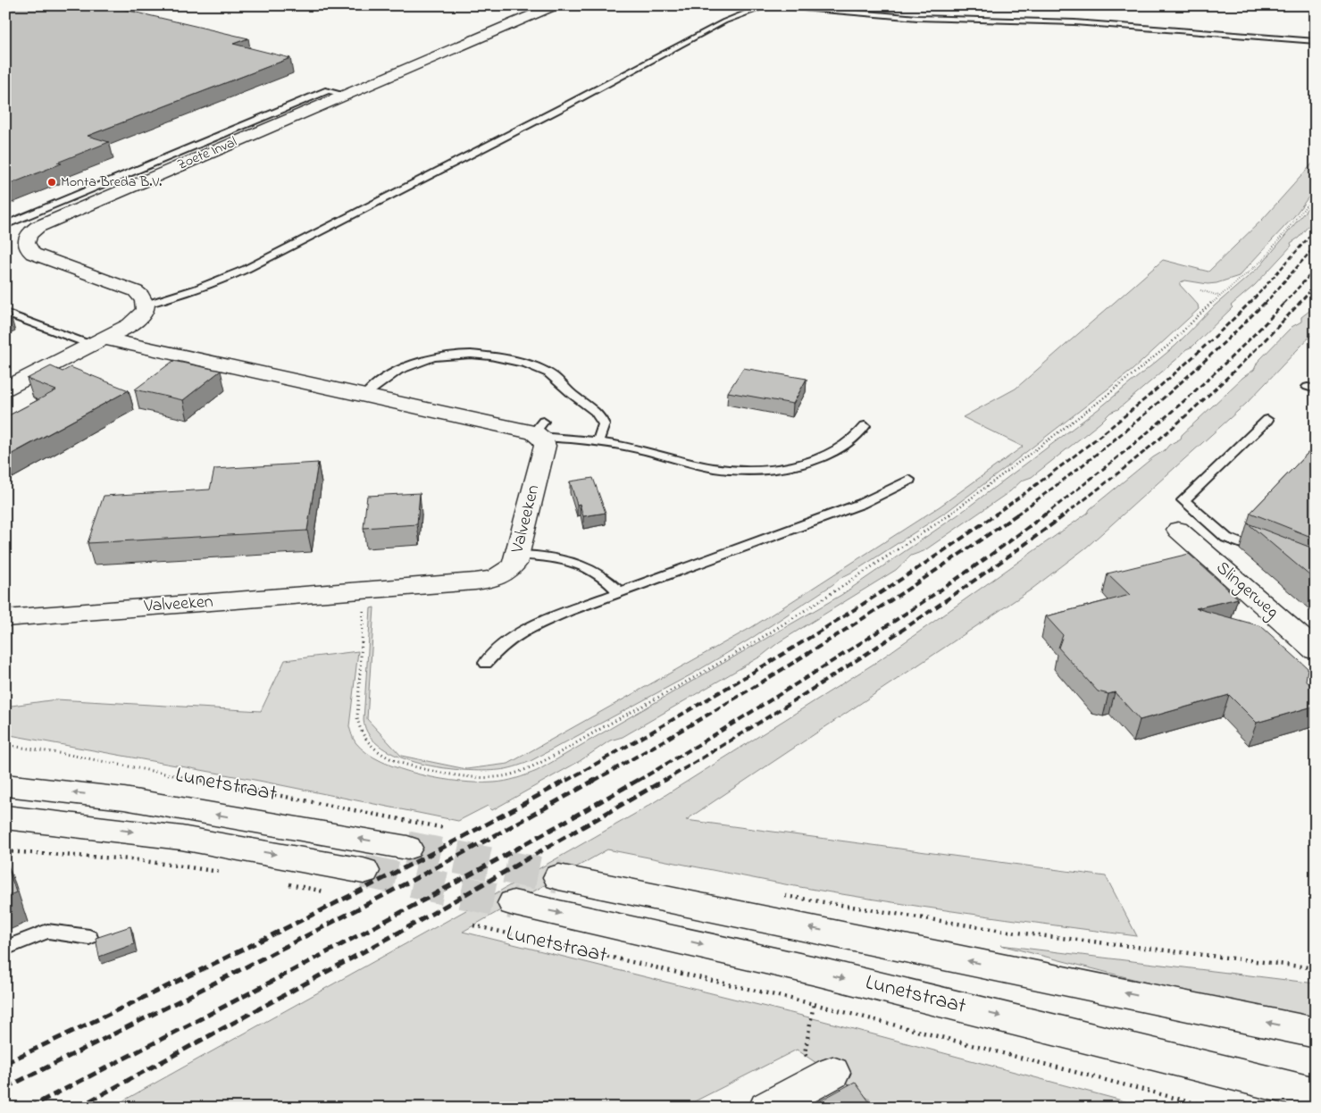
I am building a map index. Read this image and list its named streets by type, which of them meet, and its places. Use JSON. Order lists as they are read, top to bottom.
{
  "streets": {
    "street": [
      "Zoete Inval",
      "Valveeken",
      "Slingerweg",
      "Lunetstraat"
    ]
  },
  "places": ["Monta Breda B.V."]
}
